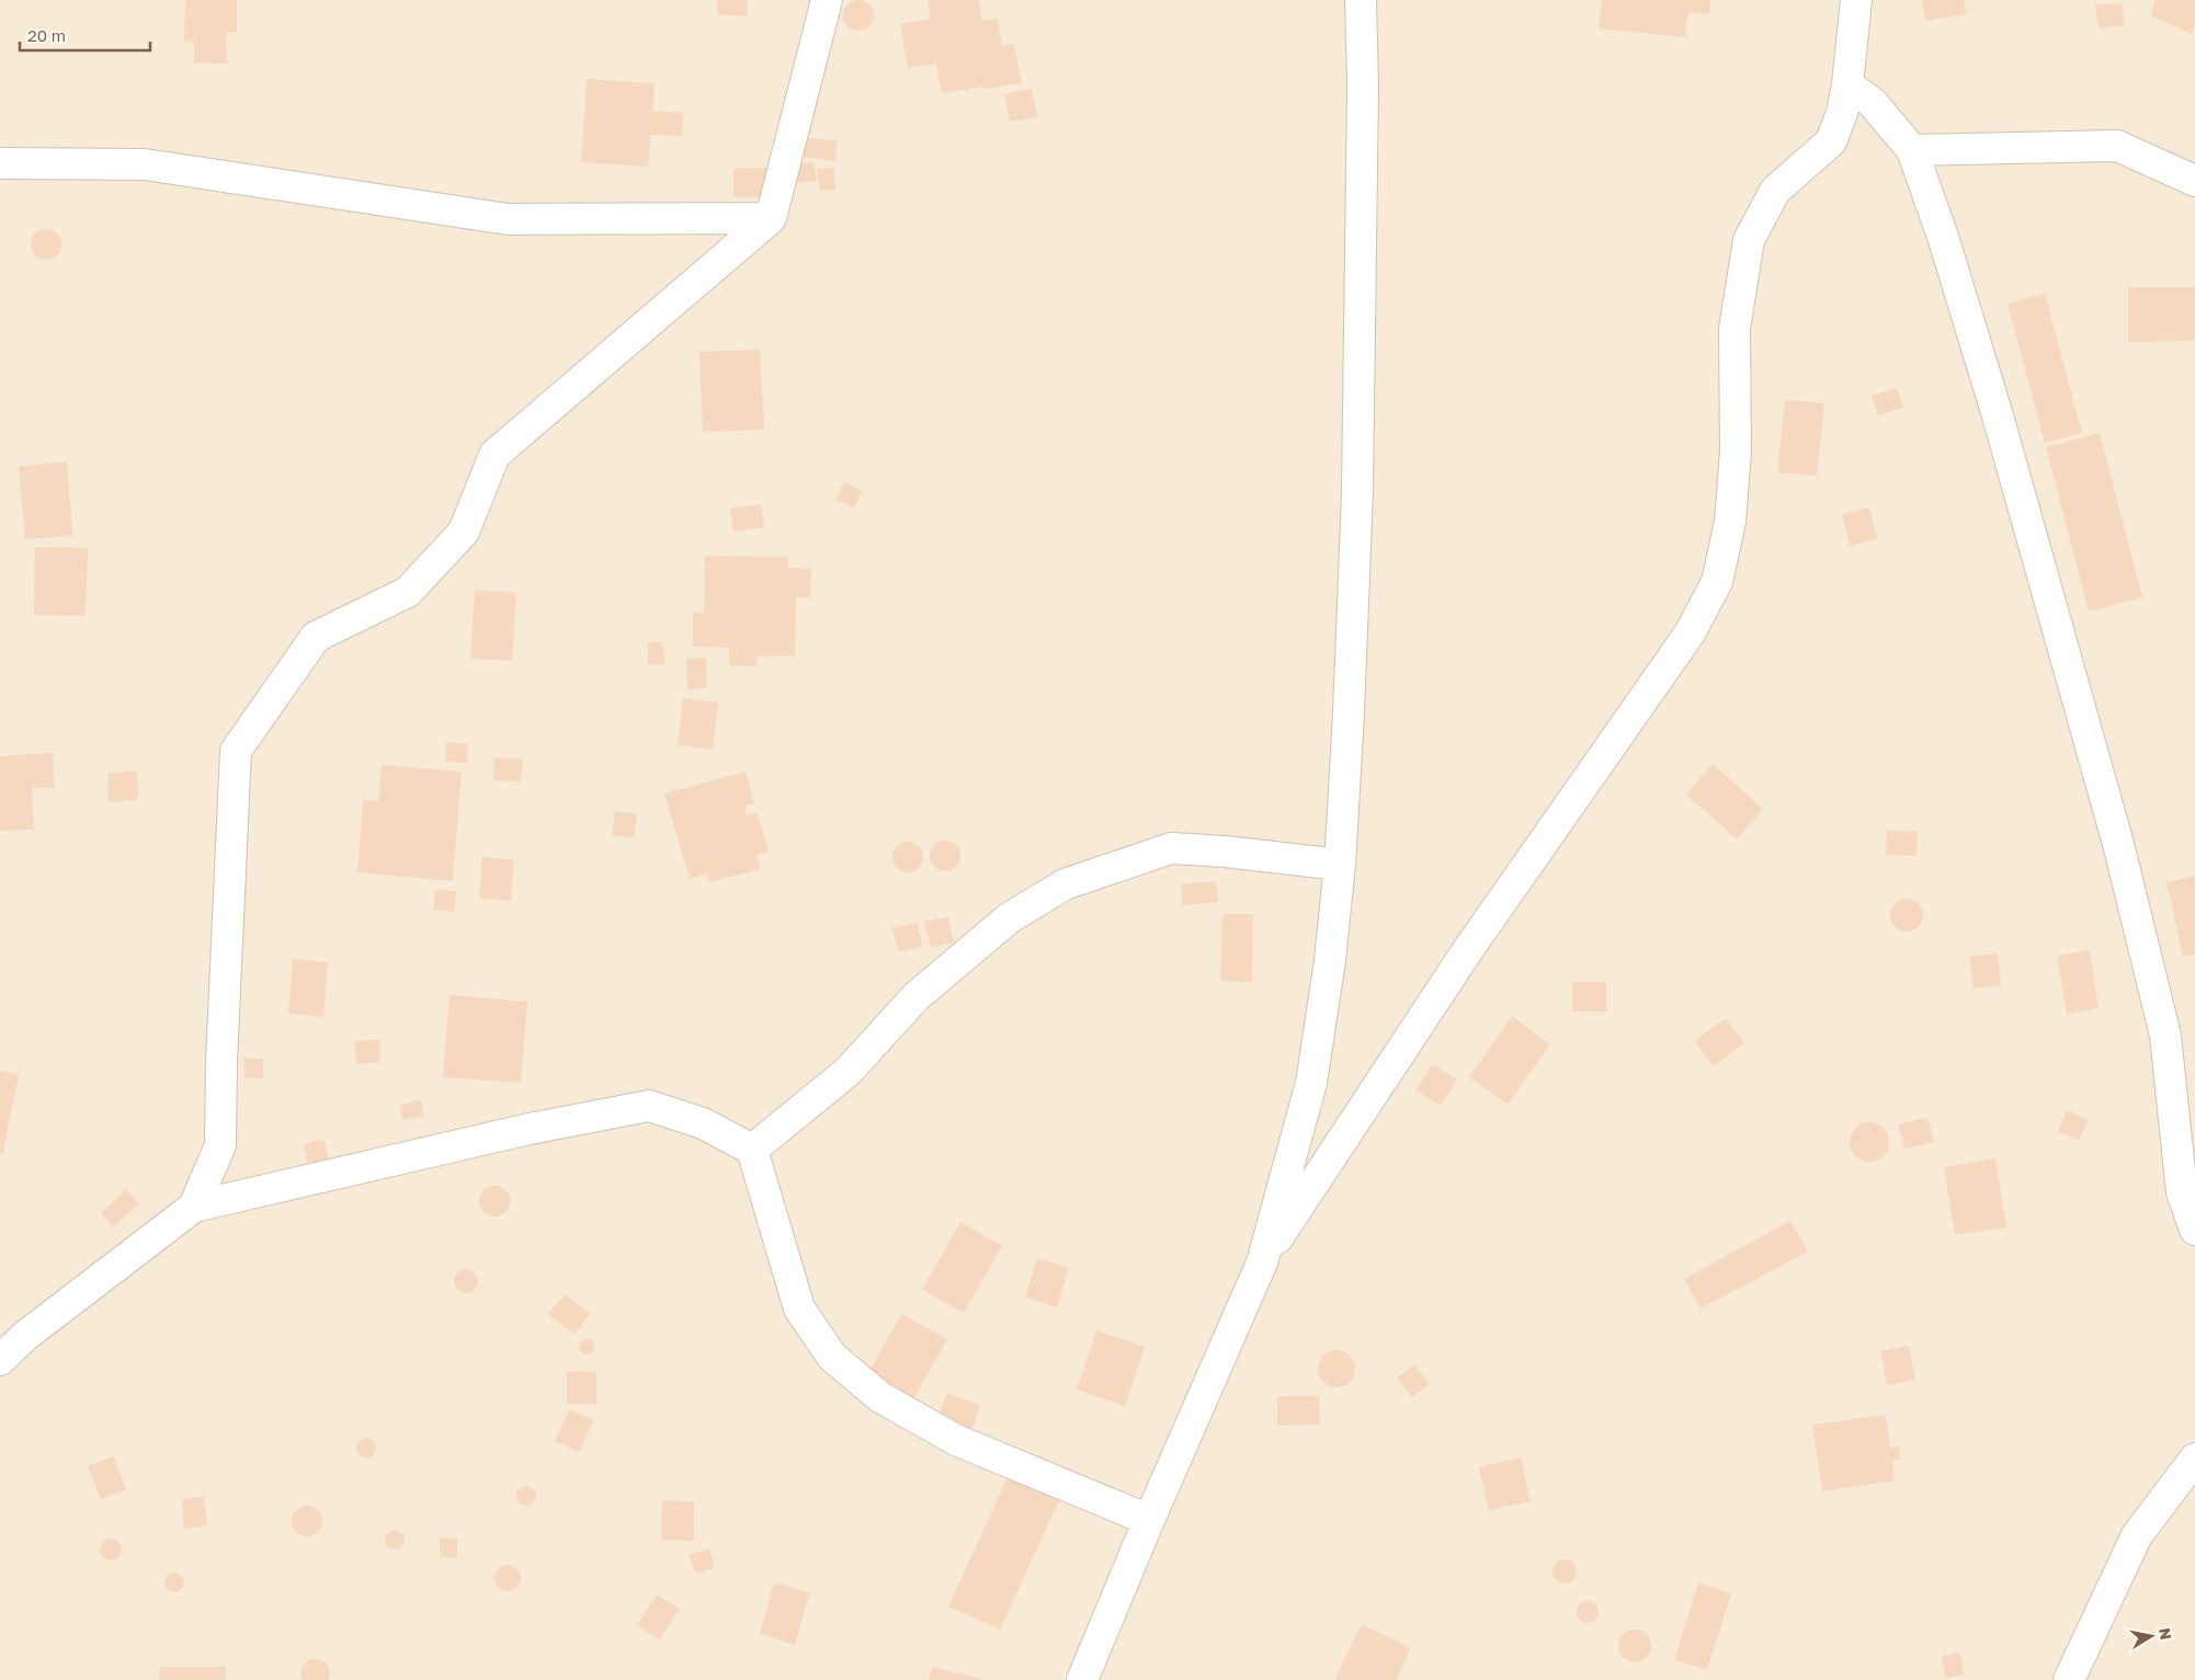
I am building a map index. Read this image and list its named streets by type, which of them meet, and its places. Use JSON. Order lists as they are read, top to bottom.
{
  "scale_bar": "20 m",
  "north": "right"
}
